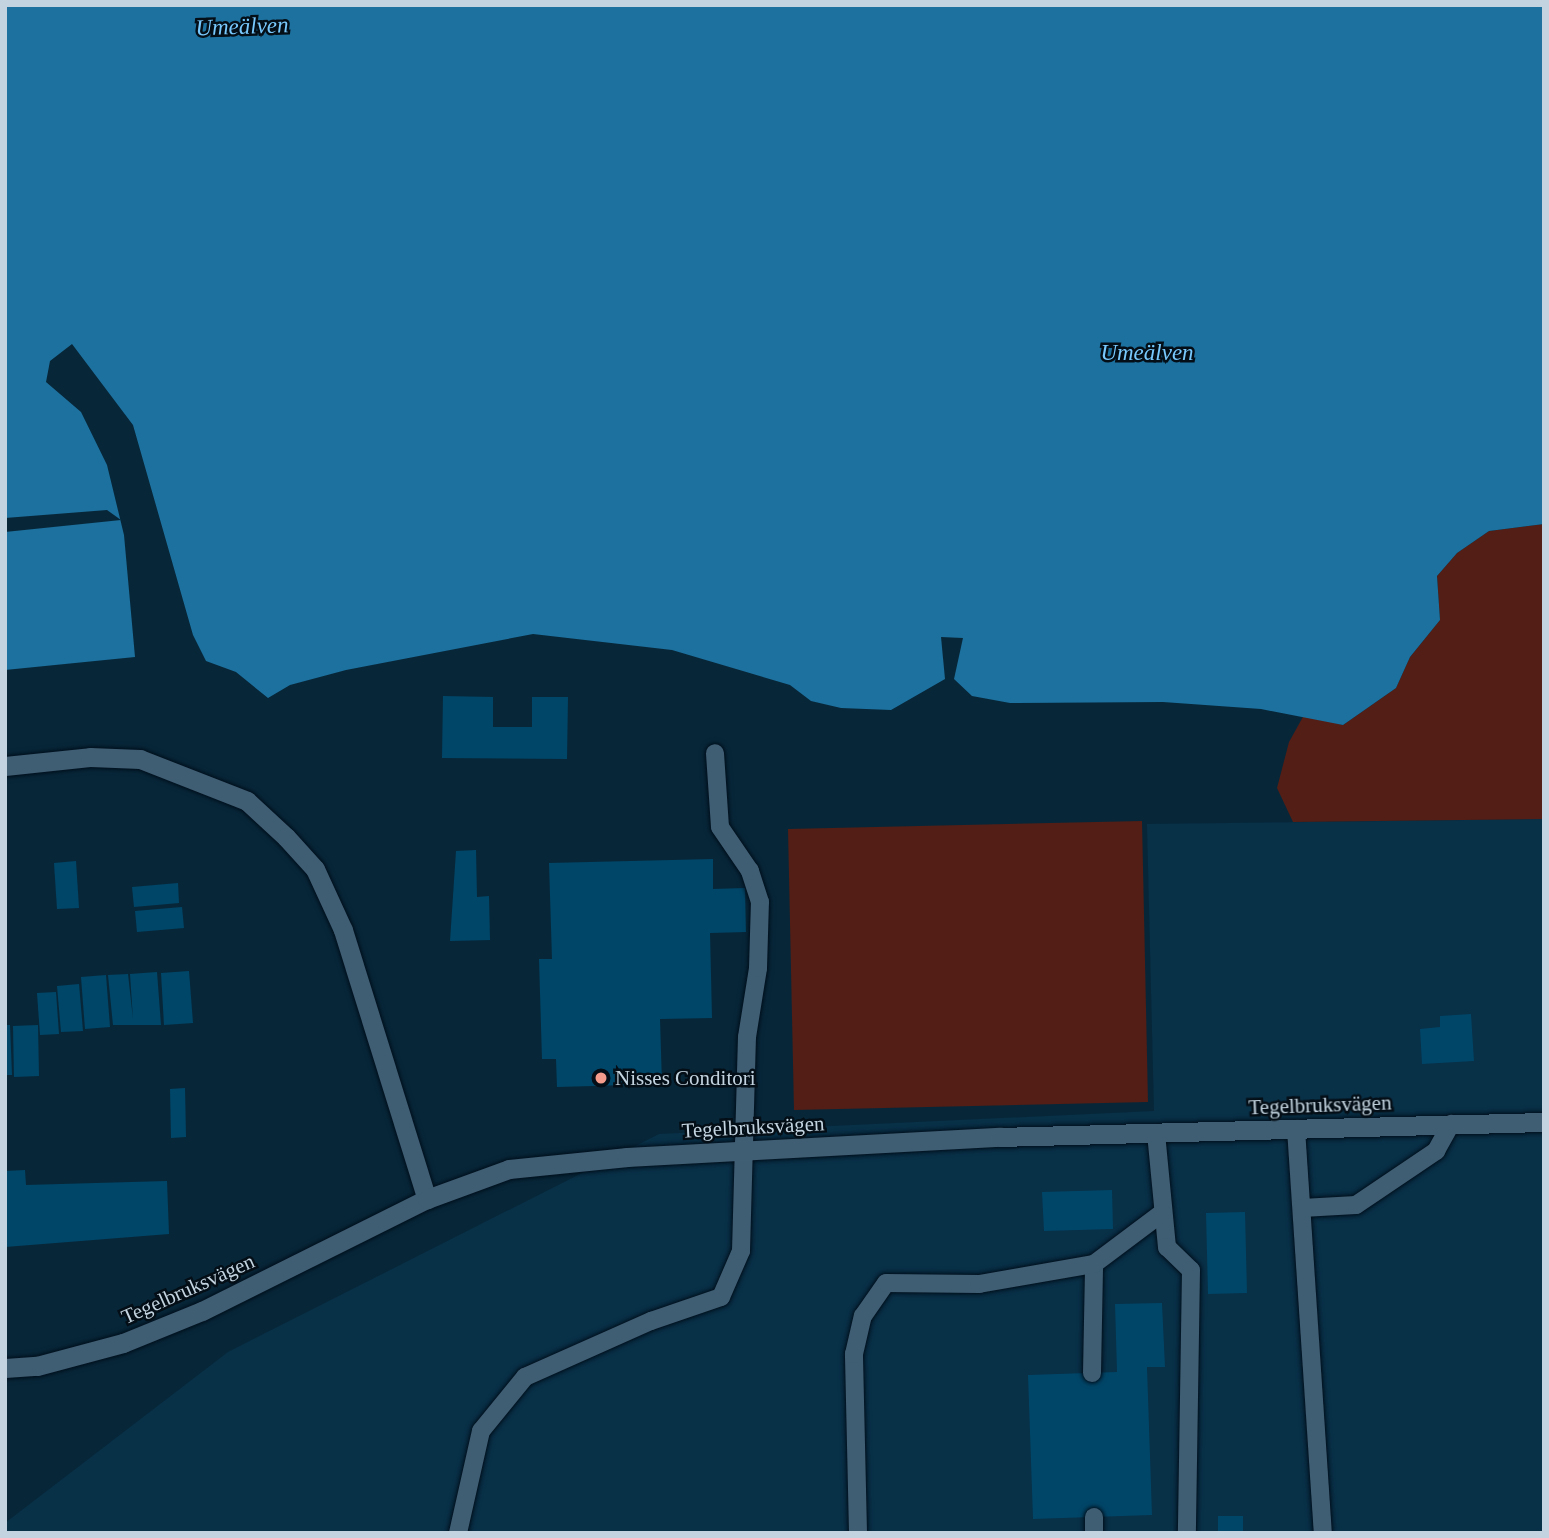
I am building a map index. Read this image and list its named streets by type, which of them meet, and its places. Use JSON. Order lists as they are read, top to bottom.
{
  "streets": {
    "street": ["Tegelbruksvägen"]
  },
  "water": ["Umeälven"],
  "places": ["Nisses Conditori"]
}
